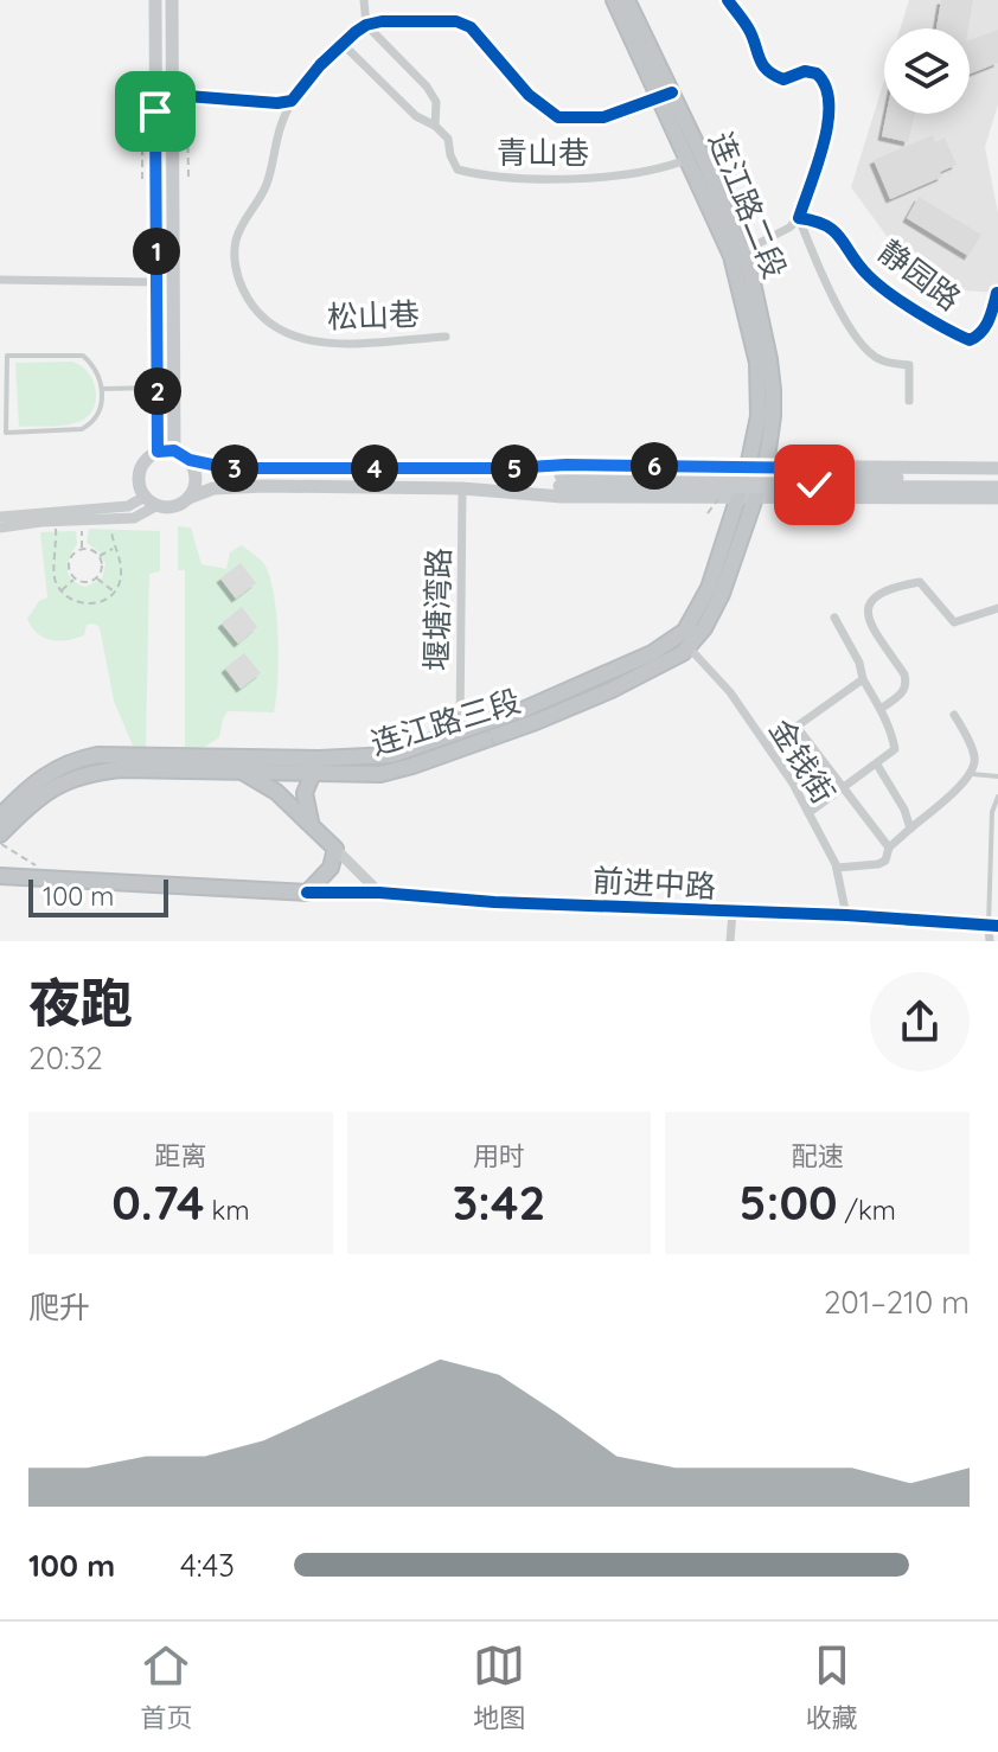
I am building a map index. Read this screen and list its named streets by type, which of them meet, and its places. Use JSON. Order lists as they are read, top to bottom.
{
  "streets": {
    "highway": ["连江路二段", "连江路三段", "前进中路"],
    "street": [
      "青山巷",
      "静园路",
      "松山巷",
      "堰塘湾路",
      "金钱街"
    ]
  },
  "crossings": [
    ["青山巷", "连江路二段"],
    ["青山巷", "松山巷"],
    ["连江路二段", "连江路三段"],
    ["堰塘湾路", "连江路三段"],
    ["连江路三段", "金钱街"],
    ["金钱街", "前进中路"]
  ],
  "scale_bar": "100 m",
  "page": {
    "pins": [
      "1",
      "2",
      "6",
      "3",
      "4",
      "5"
    ],
    "scale": "100 m",
    "heading": ["夜跑", "20:32"],
    "stats": [
      ["距离", "0.74 km"],
      ["用时", "3:42"],
      ["配速", "5:00 /km"]
    ],
    "chart": ["爬升", "201–210 m"],
    "list": [
      {
        "name": "100 m",
        "note": "4:43"
      }
    ],
    "tabs": ["首页", "地图", "收藏"]
  }
}
